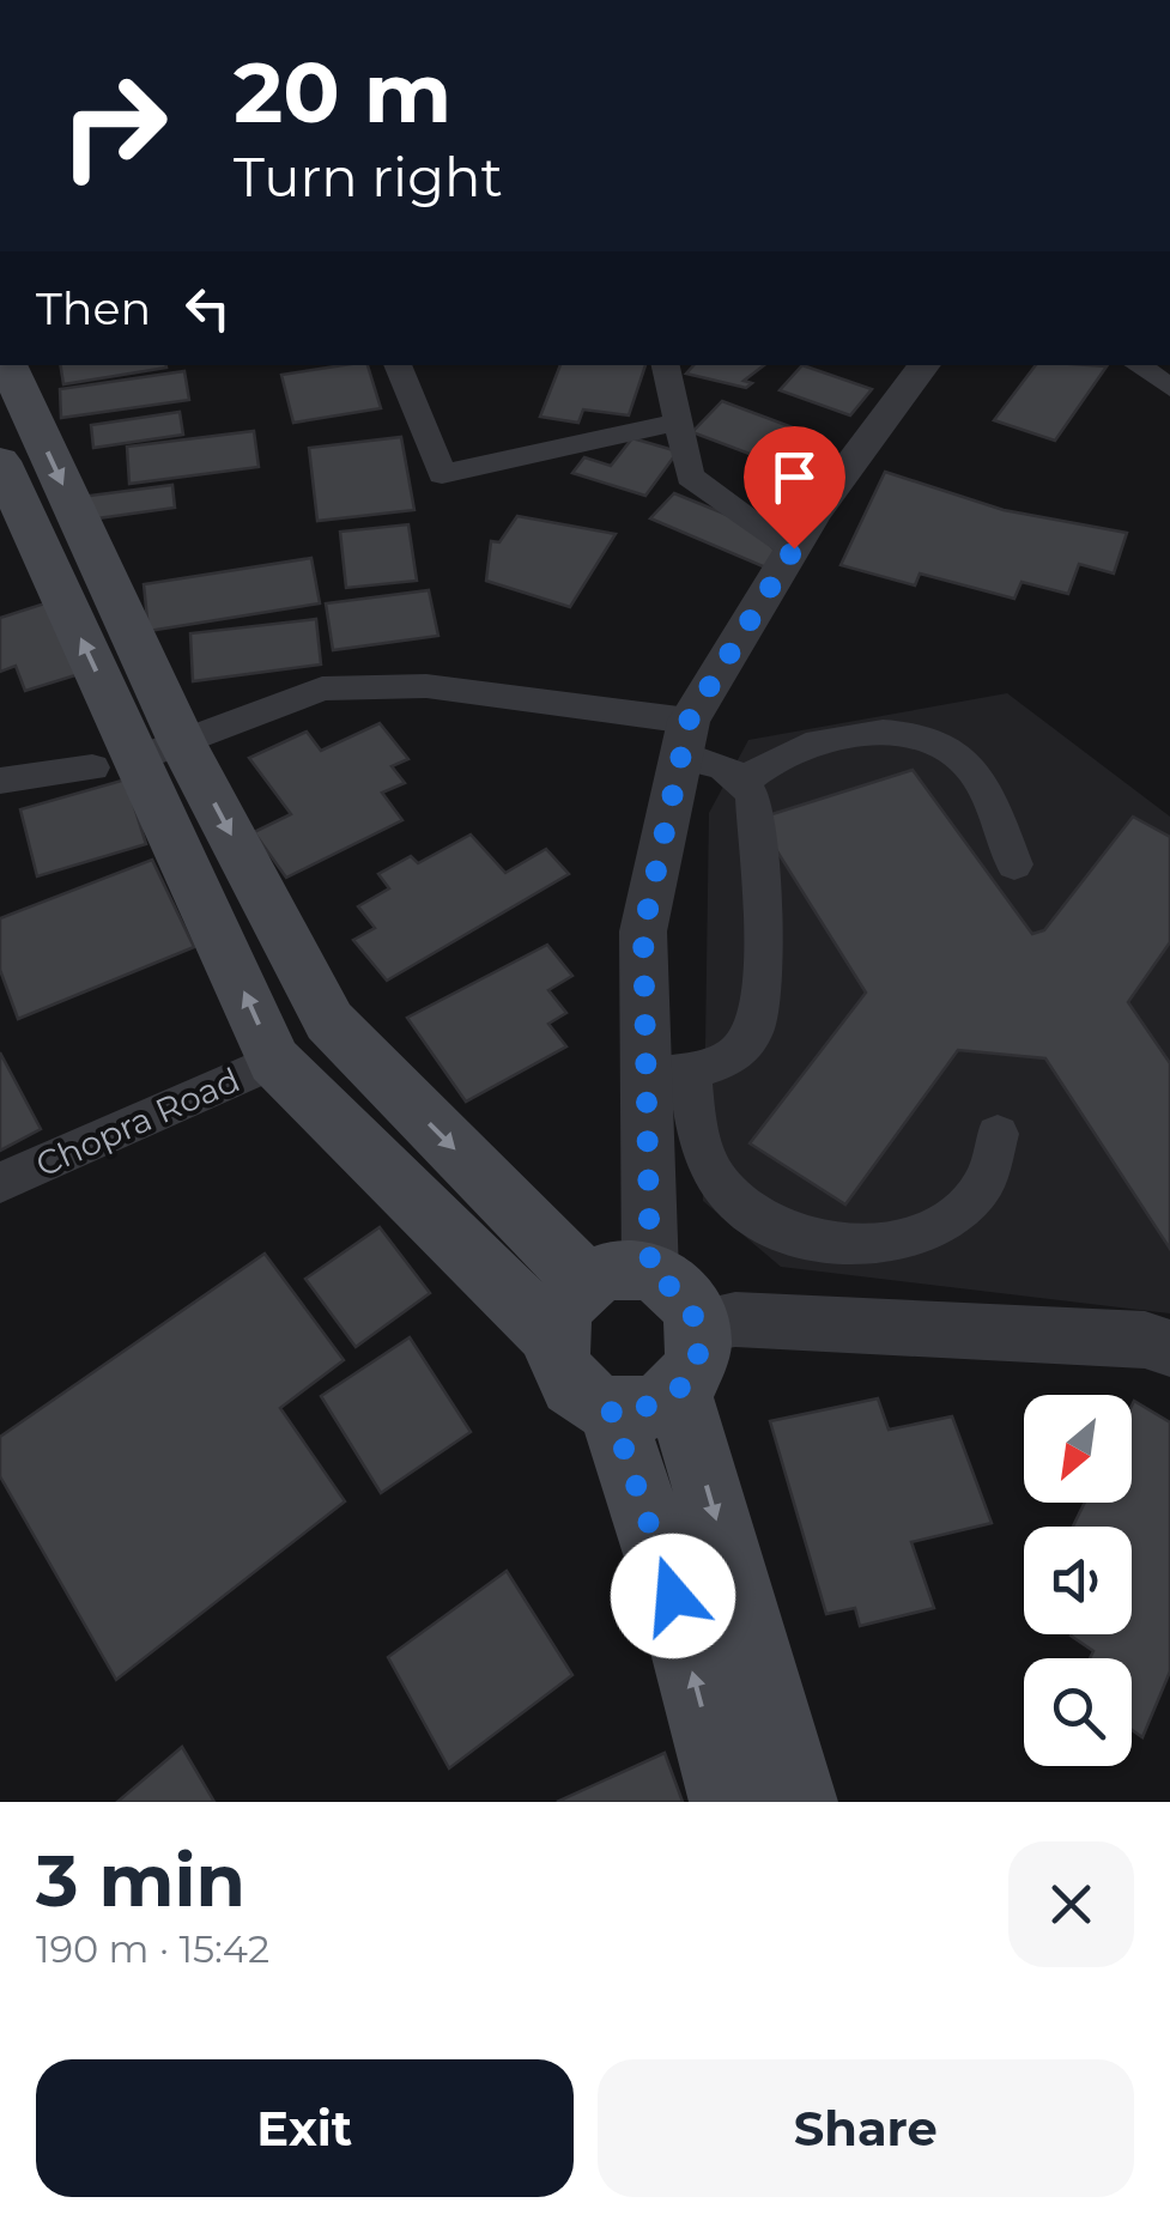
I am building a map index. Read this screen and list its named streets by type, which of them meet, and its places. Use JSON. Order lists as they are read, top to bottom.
{
  "streets": {
    "street": ["Chopra Road"]
  },
  "north": "bottom left",
  "page": {
    "turn": ["20 m", "Turn right"],
    "then": "Then",
    "heading": ["3 min", "190 m · 15:42"],
    "buttons": ["Exit", "Share"]
  }
}
